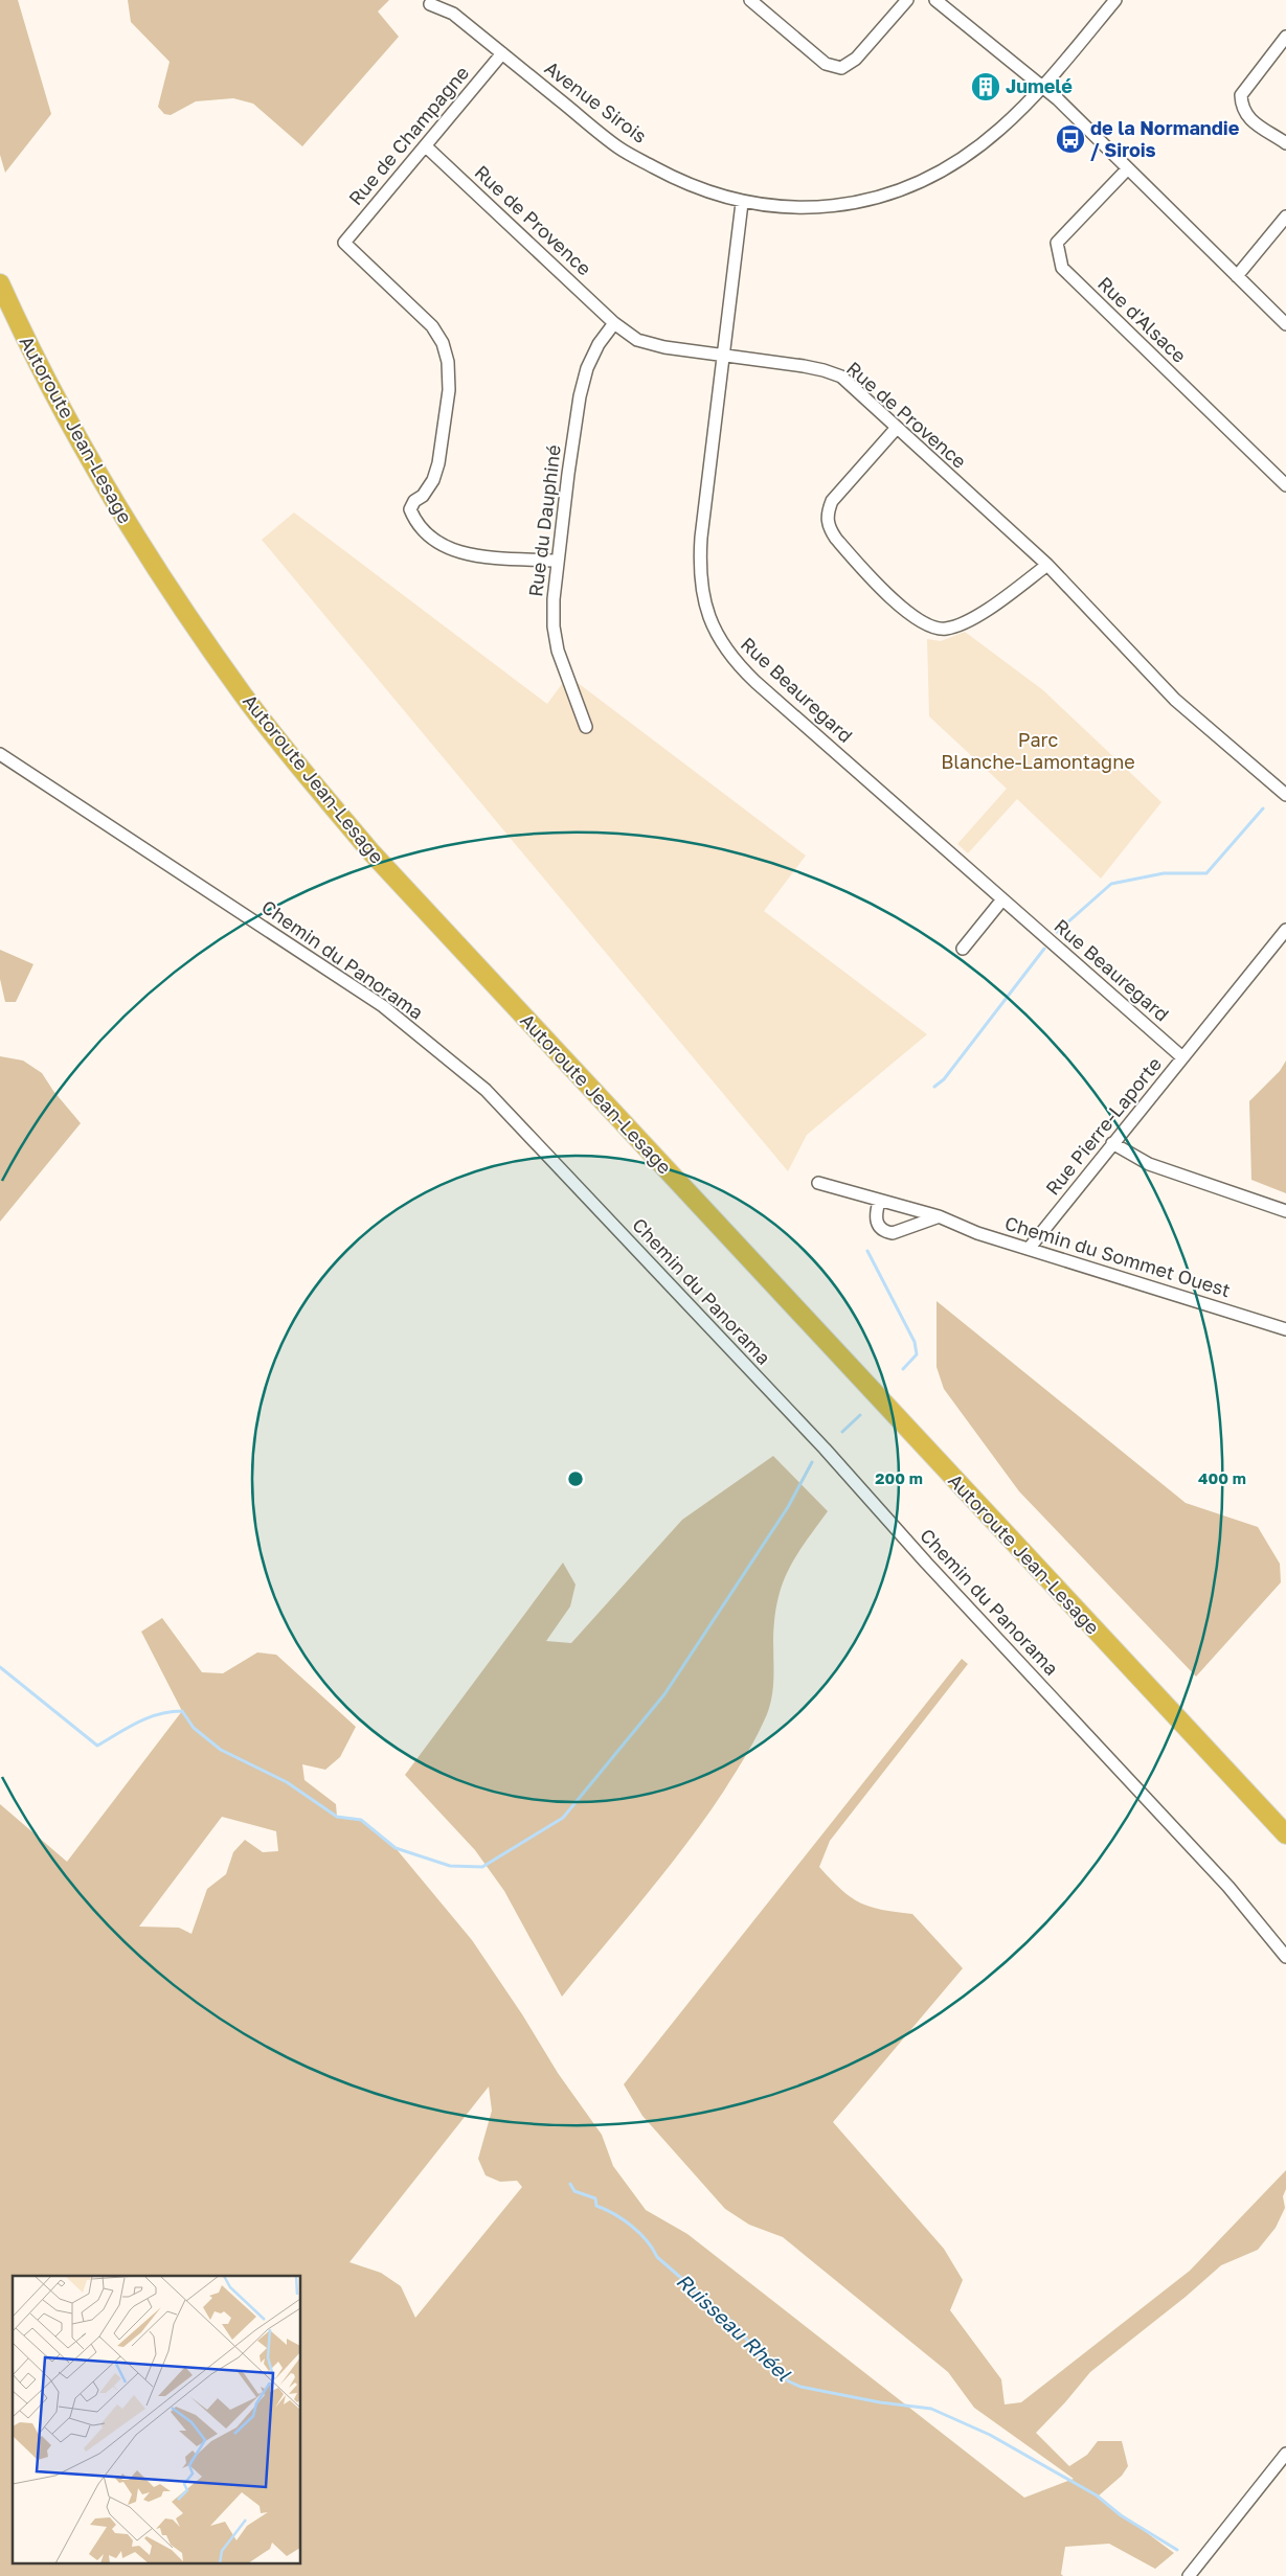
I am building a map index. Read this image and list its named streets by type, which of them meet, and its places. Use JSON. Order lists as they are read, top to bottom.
{
  "streets": {
    "highway": ["Autoroute Jean-Lesage"],
    "street": [
      "Avenue Sirois",
      "Rue de Champagne",
      "Rue de Provence",
      "Rue d'Alsace",
      "Rue du Dauphiné",
      "Rue Beauregard",
      "Chemin du Panorama",
      "Rue Pierre-Laporte",
      "Chemin du Sommet Ouest"
    ]
  },
  "crossings": [
    ["Avenue Sirois", "Rue de Champagne"],
    ["Avenue Sirois", "Rue Beauregard"],
    ["Rue de Champagne", "Rue de Provence"],
    ["Rue de Champagne", "Rue du Dauphiné"],
    ["Rue de Provence", "Rue du Dauphiné"],
    ["Rue de Provence", "Rue Beauregard"],
    ["Rue Beauregard", "Rue Pierre-Laporte"],
    ["Rue Pierre-Laporte", "Chemin du Sommet Ouest"]
  ],
  "water": ["Ruisseau Rhéel"],
  "parks": ["Parc Blanche-Lamontagne"],
  "places": {
    "building": ["Jumelé"],
    "bus stop": ["de la Normandie / Sirois"]
  },
  "rings": ["200 m", "400 m"]
}
